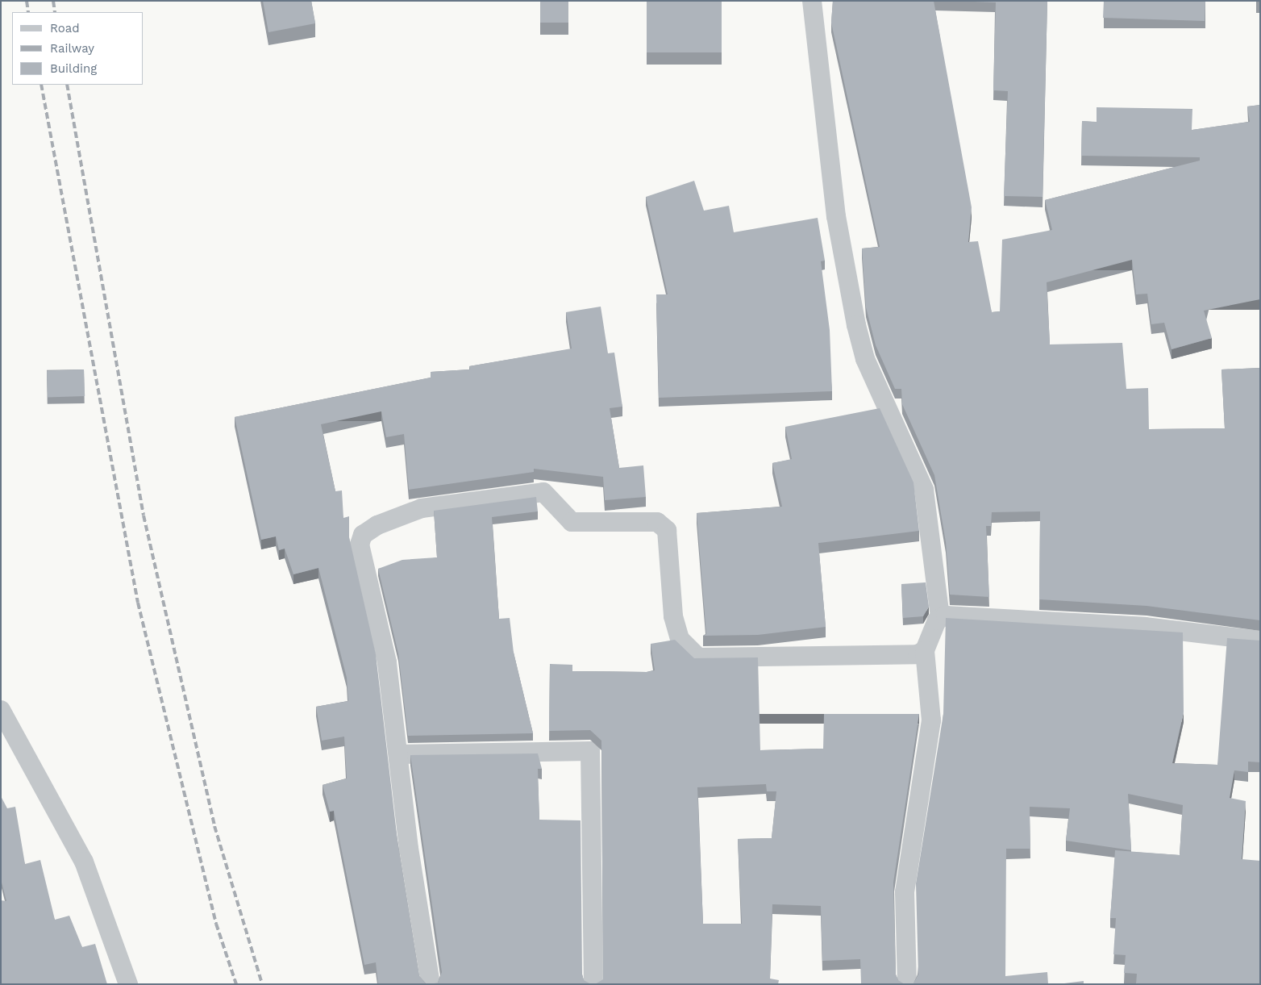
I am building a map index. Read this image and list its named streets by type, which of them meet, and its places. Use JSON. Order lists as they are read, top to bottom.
{
  "legend": ["Road", "Railway", "Building"]
}
